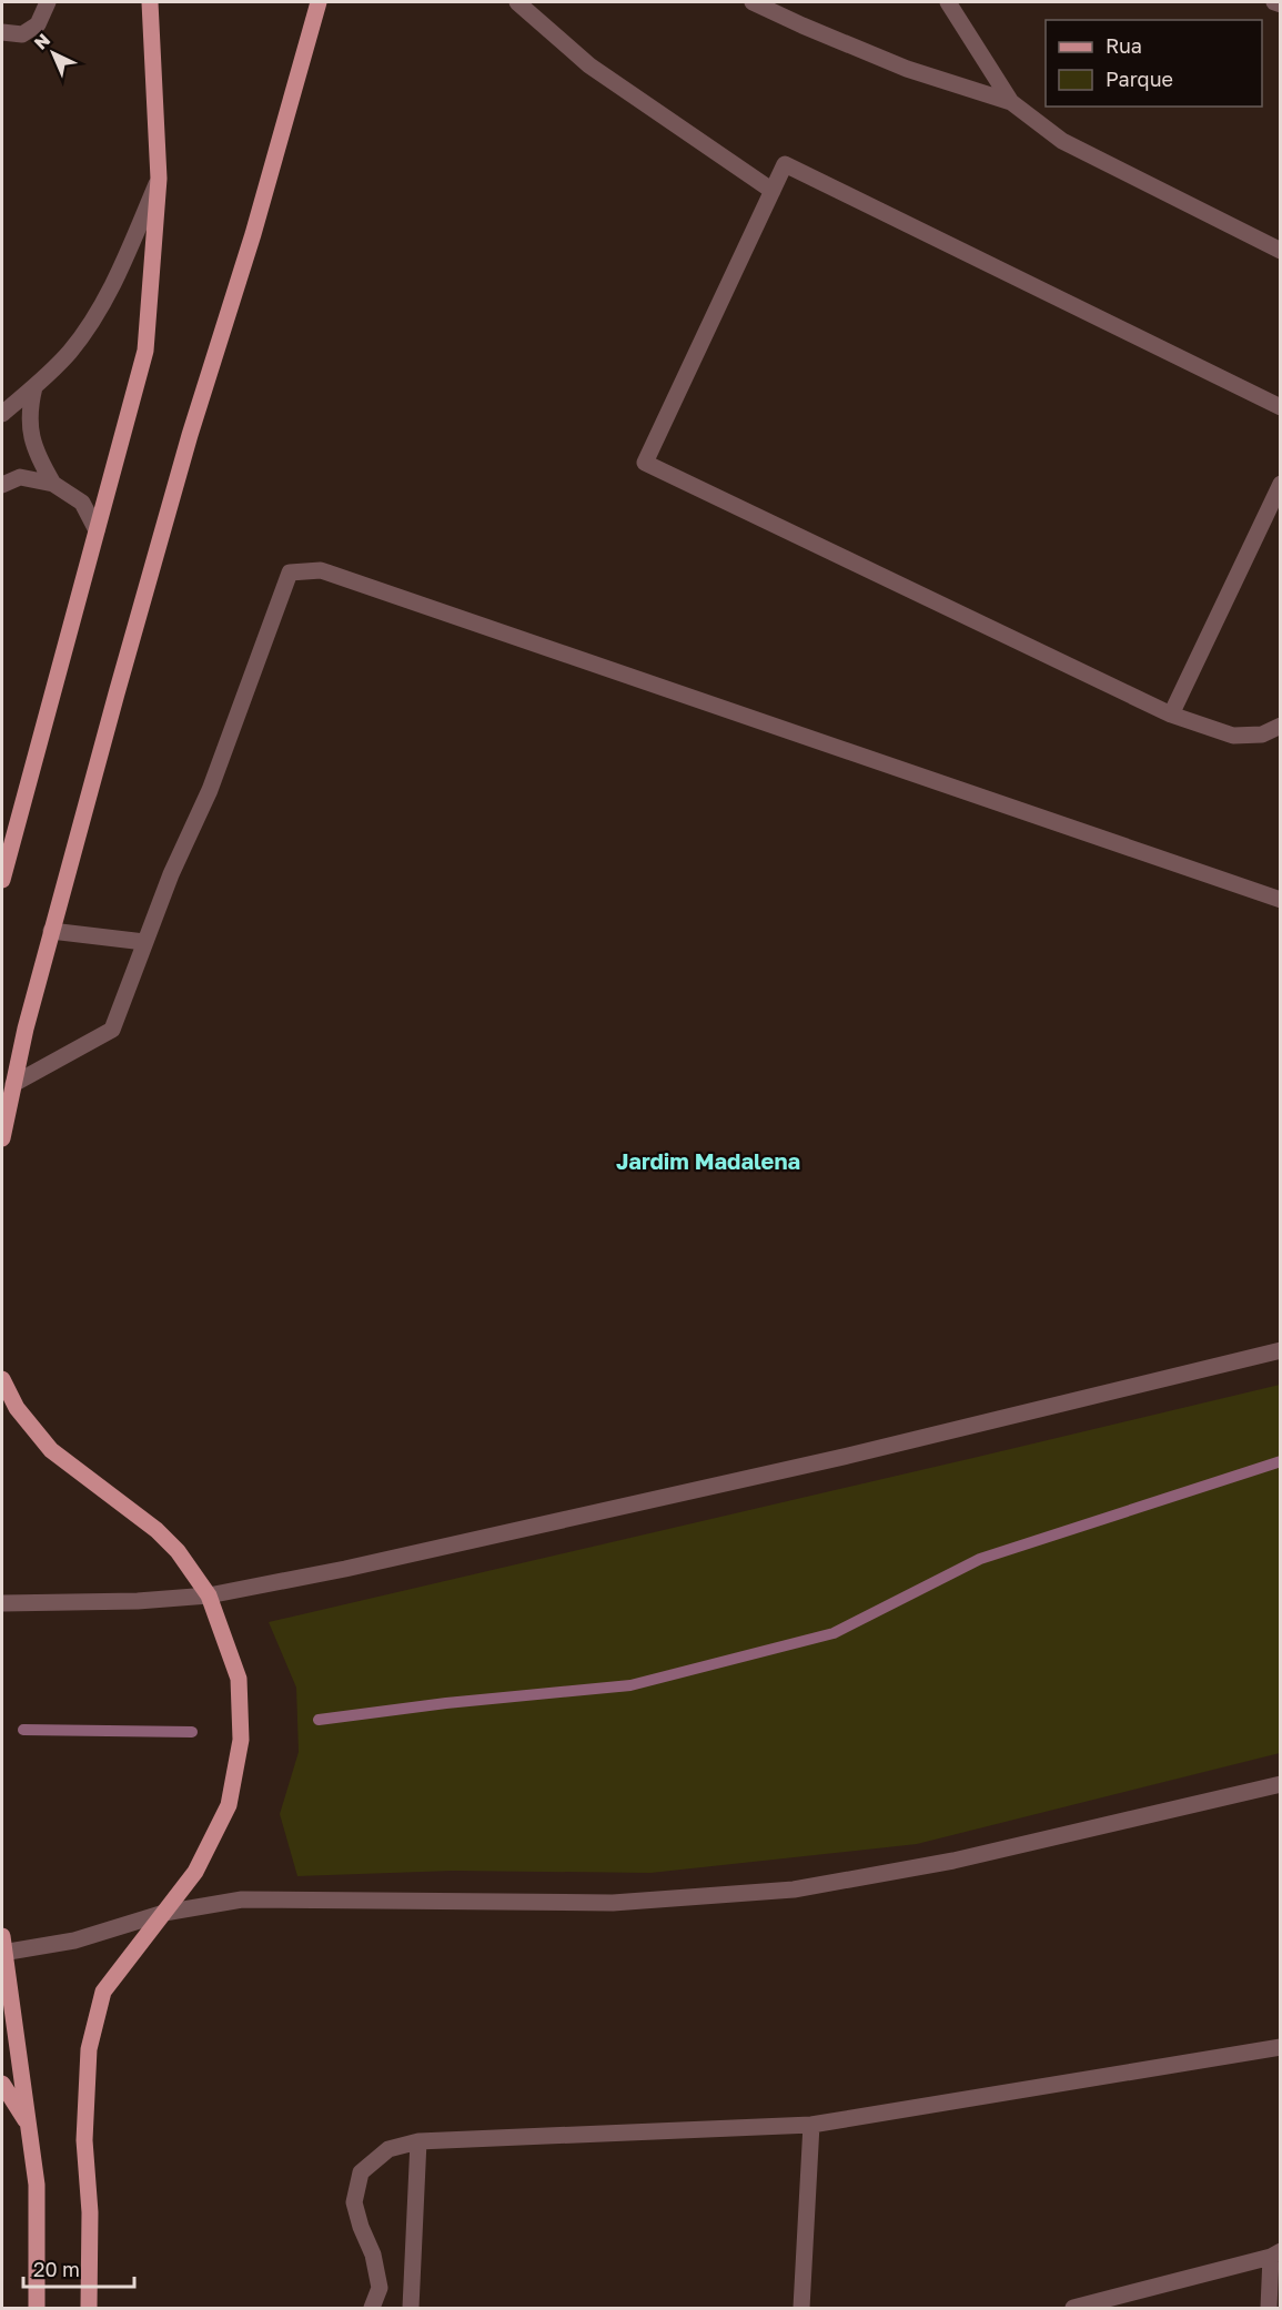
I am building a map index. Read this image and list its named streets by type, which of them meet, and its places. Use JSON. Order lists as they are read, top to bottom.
{
  "districts": ["Jardim Madalena"],
  "legend": ["Rua", "Parque"],
  "scale_bar": "20 m",
  "north": "top left"
}
